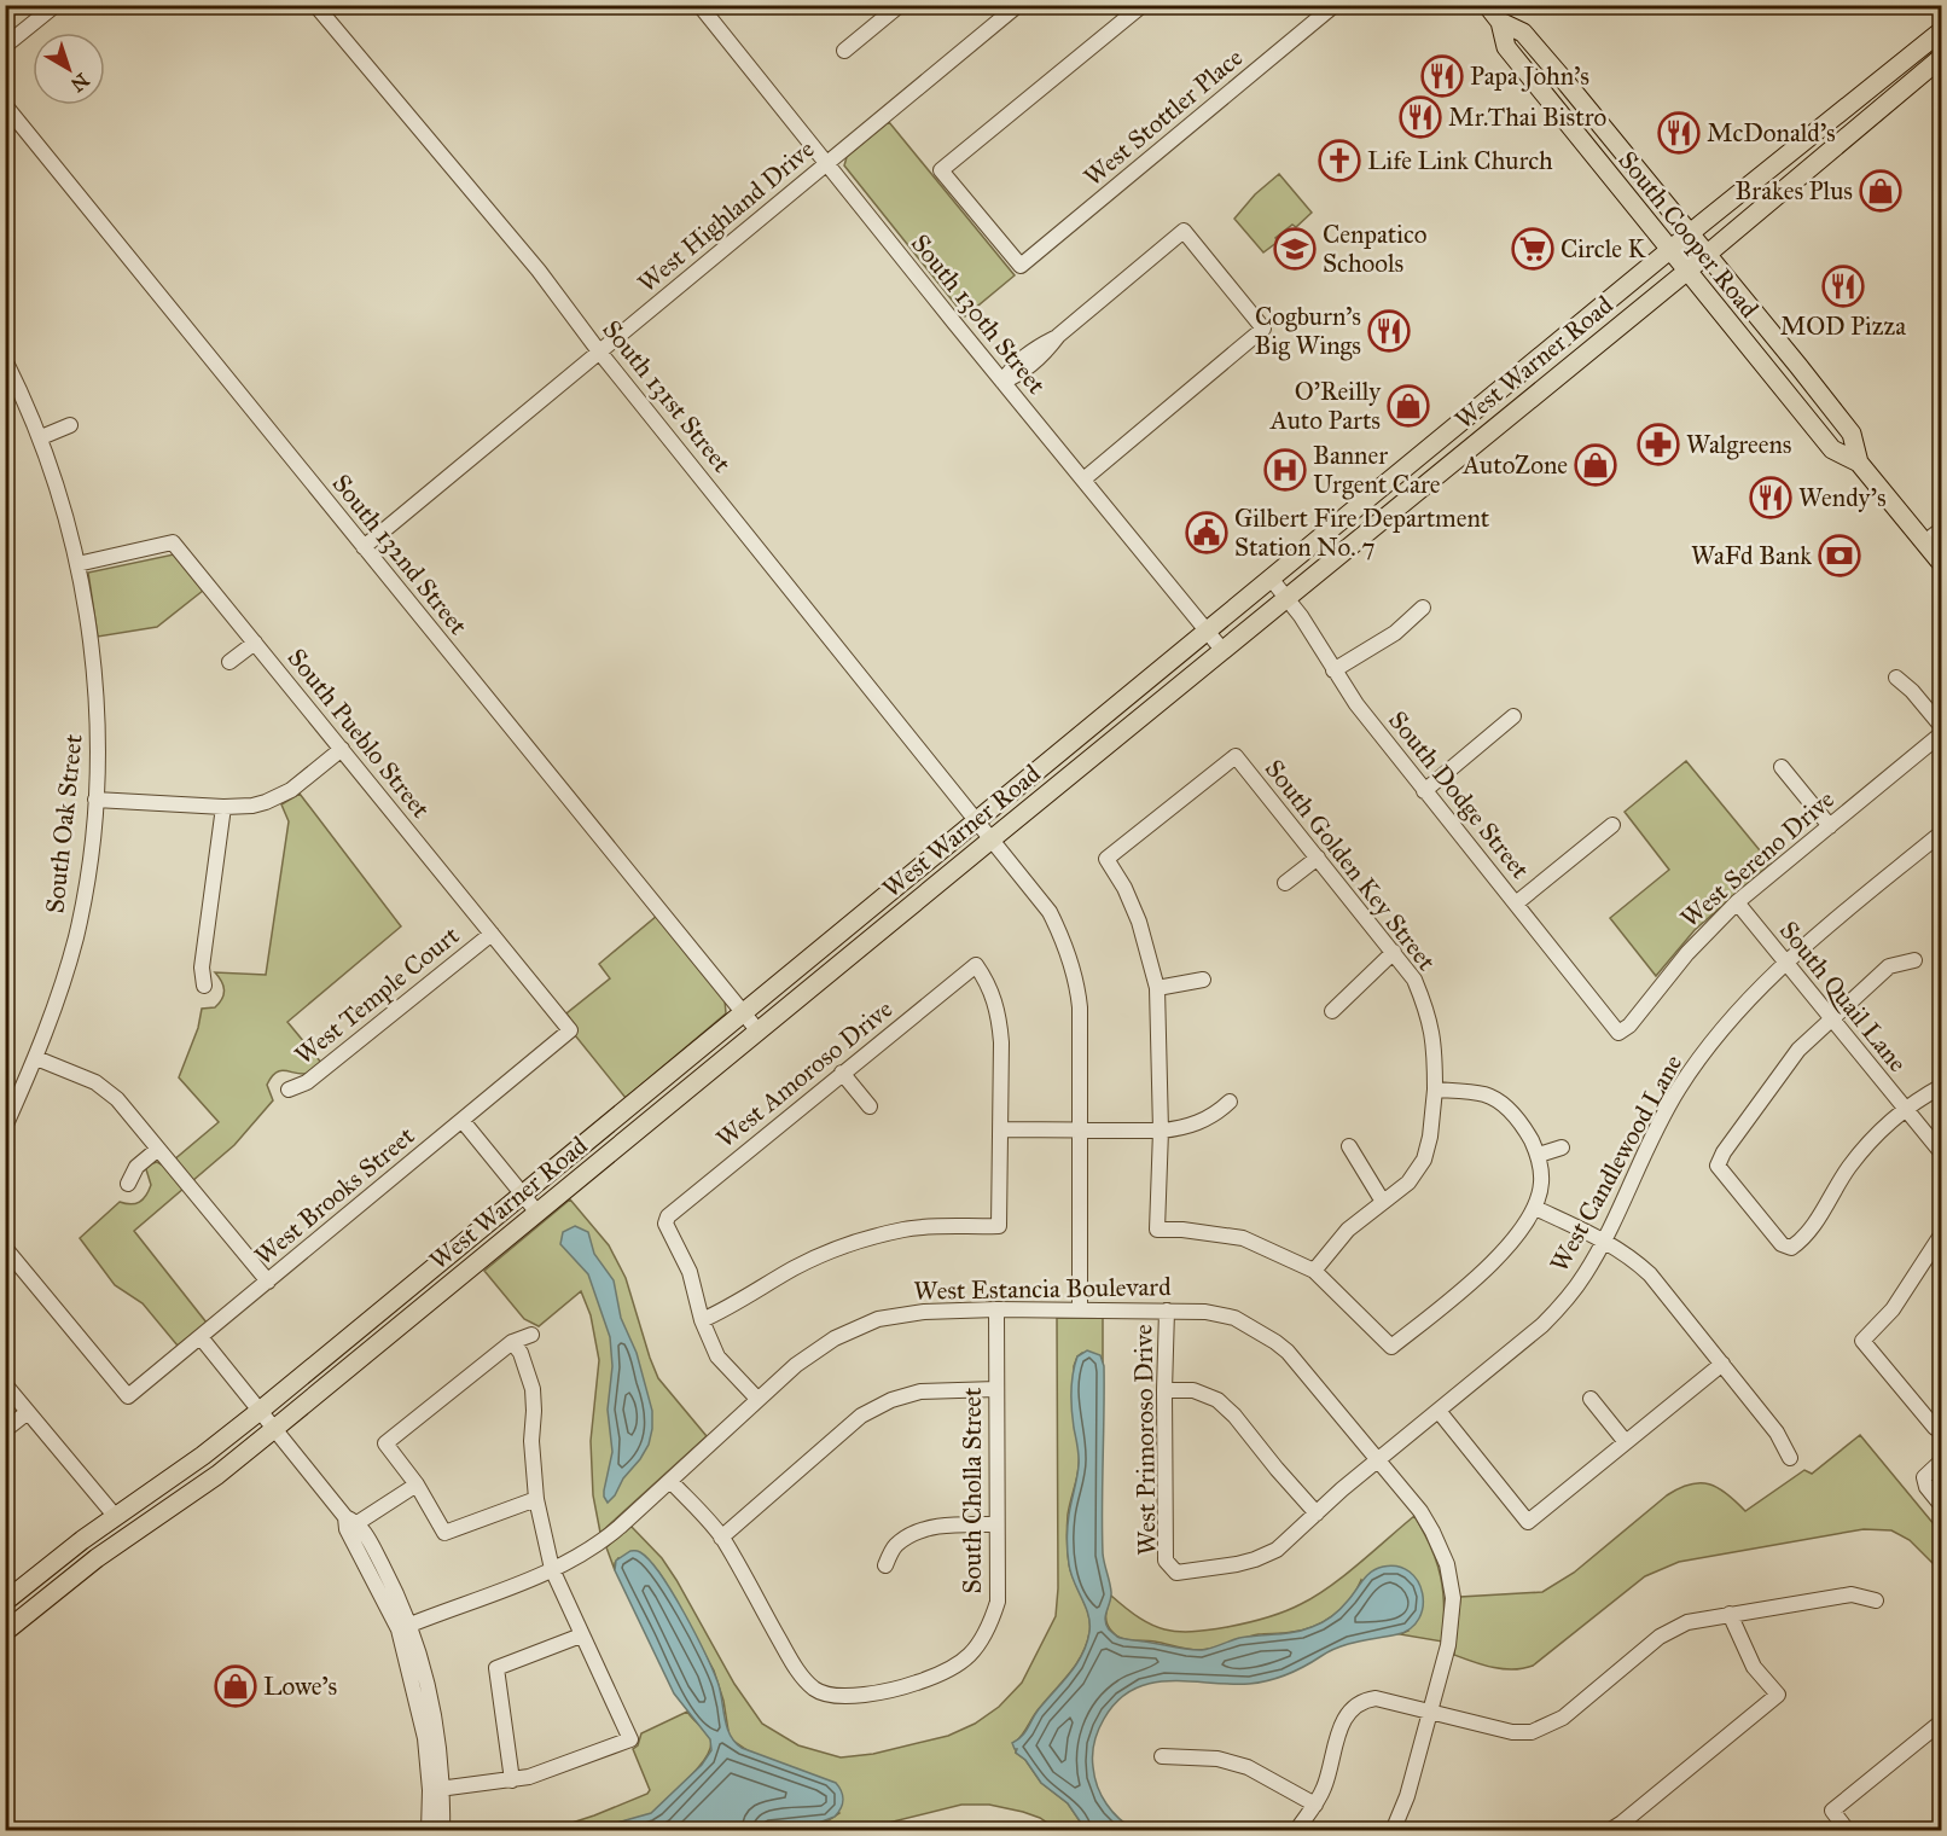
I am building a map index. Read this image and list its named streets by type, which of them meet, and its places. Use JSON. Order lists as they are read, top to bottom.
{
  "streets": {
    "main road": ["South Cooper Road", "West Warner Road"],
    "street": [
      "West Stottler Place",
      "West Highland Drive",
      "South 130th Street",
      "South 131st Street",
      "South 132nd Street",
      "South Pueblo Street",
      "South Dodge Street",
      "South Oak Street",
      "West Sereno Drive",
      "South Golden Key Street",
      "West Temple Court",
      "South Quail Lane",
      "West Amoroso Drive",
      "West Candlewood Lane",
      "West Brooks Street",
      "West Estancia Boulevard",
      "West Primoroso Drive",
      "South Cholla Street"
    ]
  },
  "crossings": [
    ["West Highland Drive", "South 130th Street"],
    ["West Highland Drive", "South 131st Street"],
    ["West Highland Drive", "South 132nd Street"],
    ["South Cooper Road", "West Warner Road"],
    ["South 130th Street", "West Warner Road"],
    ["West Warner Road", "South 131st Street"],
    ["West Warner Road", "South 132nd Street"],
    ["West Warner Road", "South Dodge Street"],
    ["South 131st Street", "West Estancia Boulevard"],
    ["South Pueblo Street", "South Oak Street"],
    ["South Pueblo Street", "West Temple Court"],
    ["South Pueblo Street", "West Brooks Street"],
    ["South Dodge Street", "West Sereno Drive"],
    ["West Sereno Drive", "South Quail Lane"],
    ["South Quail Lane", "West Candlewood Lane"],
    ["West Candlewood Lane", "West Estancia Boulevard"],
    ["West Candlewood Lane", "West Primoroso Drive"],
    ["West Estancia Boulevard", "West Primoroso Drive"],
    ["West Estancia Boulevard", "South Cholla Street"]
  ],
  "places": {
    "restaurant": [
      "Papa John's",
      "Mr.Thai Bistro",
      "McDonald's",
      "MOD Pizza",
      "Cogburn's Big Wings",
      "Wendy's"
    ],
    "church": ["Life Link Church"],
    "shop": [
      "Brakes Plus",
      "O'Reilly Auto Parts",
      "AutoZone",
      "Lowe's"
    ],
    "school or university": ["Cenpatico Schools"],
    "supermarket": ["Circle K"],
    "pharmacy": ["Walgreens"],
    "hospital": ["Banner Urgent Care"],
    "public building": ["Gilbert Fire Department Station No. 7"],
    "bank": ["WaFd Bank"]
  },
  "north": "bottom right"
}
